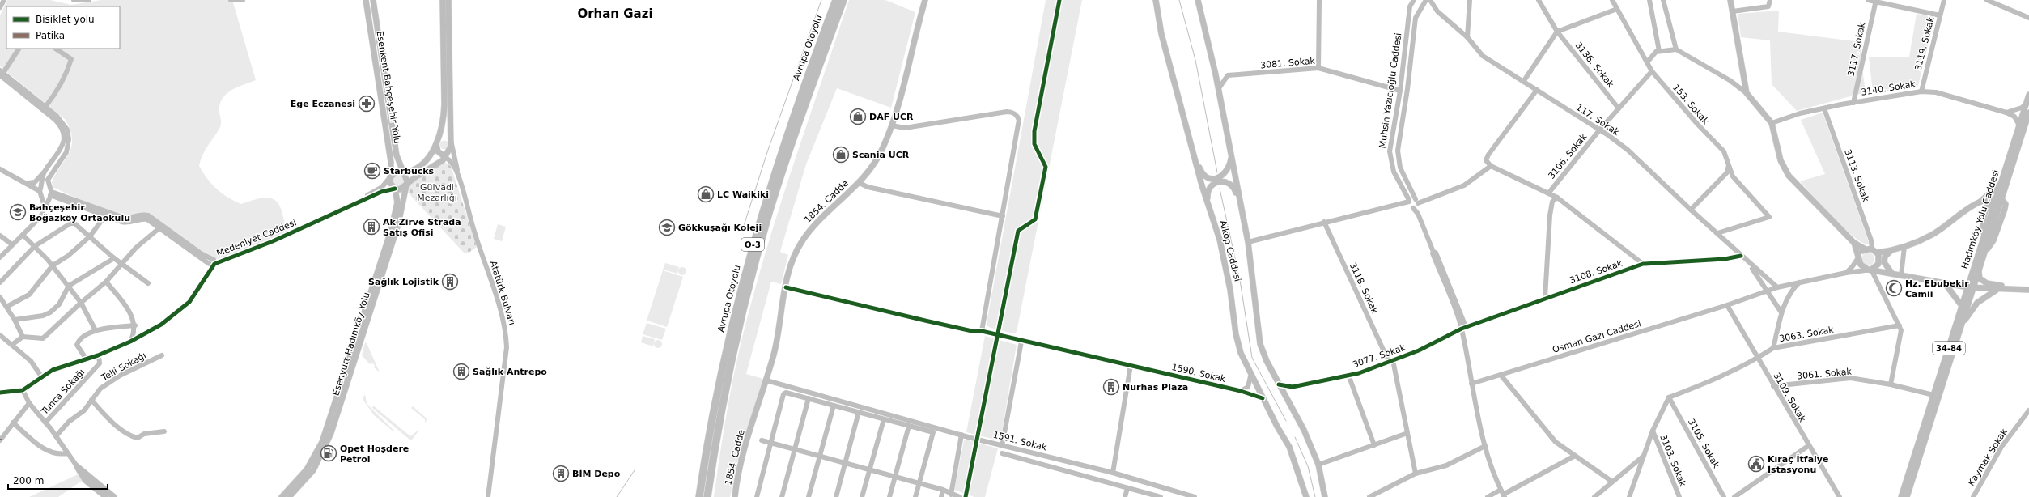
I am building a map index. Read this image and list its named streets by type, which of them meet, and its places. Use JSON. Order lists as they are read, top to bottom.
{
  "streets": {
    "highway": ["Avrupa Otoyolu", "O-3"],
    "main road": [
      "Esenkent Bahçeşehir Yolu",
      "1854. Cadde",
      "Hadımköy Yolu Caddesi",
      "Alkop Caddesi",
      "Atatürk Bulvarı",
      "Esenyurt Hadımköy Yolu",
      "34-84"
    ],
    "street": [
      "3119. Sokak",
      "3117. Sokak",
      "3081. Sokak",
      "3136. Sokak",
      "3140. Sokak",
      "Muhsin Yazıcıoğlu Caddesi",
      "153. Sokak",
      "117. Sokak",
      "3106. Sokak",
      "3113. Sokak",
      "Medeniyet Caddesi",
      "3108. Sokak",
      "3118. Sokak",
      "3063. Sokak",
      "Osman Gazi Caddesi",
      "3077. Sokak",
      "Telli Sokağı",
      "1590. Sokak",
      "3061. Sokak",
      "Tunca Sokağı",
      "3109. Sokak",
      "1591. Sokak",
      "3105. Sokak",
      "Kaymak Sokak",
      "3103. Sokak"
    ]
  },
  "crossings": [
    ["3119. Sokak", "3140. Sokak"],
    ["3117. Sokak", "3140. Sokak"],
    ["3081. Sokak", "Muhsin Yazıcıoğlu Caddesi"],
    ["3081. Sokak", "Alkop Caddesi"],
    ["3136. Sokak", "3106. Sokak"],
    ["Esenkent Bahçeşehir Yolu", "Atatürk Bulvarı"],
    ["Esenkent Bahçeşehir Yolu", "Esenyurt Hadımköy Yolu"],
    ["3140. Sokak", "3113. Sokak"],
    ["Muhsin Yazıcıoğlu Caddesi", "3108. Sokak"],
    ["Muhsin Yazıcıoğlu Caddesi", "Osman Gazi Caddesi"],
    ["Muhsin Yazıcıoğlu Caddesi", "3077. Sokak"],
    ["153. Sokak", "117. Sokak"],
    ["153. Sokak", "3106. Sokak"],
    ["117. Sokak", "3106. Sokak"],
    ["117. Sokak", "3108. Sokak"],
    ["3113. Sokak", "Osman Gazi Caddesi"],
    ["1854. Cadde", "1590. Sokak"],
    ["1854. Cadde", "1591. Sokak"],
    ["Hadımköy Yolu Caddesi", "3061. Sokak"],
    ["Medeniyet Caddesi", "Tunca Sokağı"],
    ["Alkop Caddesi", "3077. Sokak"],
    ["Alkop Caddesi", "1590. Sokak"],
    ["3108. Sokak", "3077. Sokak"],
    ["3118. Sokak", "3077. Sokak"],
    ["Atatürk Bulvarı", "Esenyurt Hadımköy Yolu"],
    ["3063. Sokak", "3109. Sokak"],
    ["3063. Sokak", "3105. Sokak"],
    ["Osman Gazi Caddesi", "3109. Sokak"],
    ["3061. Sokak", "3109. Sokak"]
  ],
  "districts": ["Orhan Gazi"],
  "parks": ["Gülvadi Mezarlığı"],
  "places": {
    "pharmacy": ["Ege Eczanesi"],
    "shop": ["DAF UCR", "Scania UCR", "LC Waikiki"],
    "cafe": ["Starbucks"],
    "school or university": ["Bahçeşehir Boğazköy Ortaokulu", "Gökkuşağı Koleji"],
    "building": [
      "Ak Zirve Strada Satış Ofisi",
      "Sağlık Lojistik",
      "Sağlık Antrepo",
      "Nurhas Plaza",
      "BİM Depo"
    ],
    "mosque": ["Hz. Ebubekir Camii"],
    "fuel station": ["Opet Hoşdere Petrol"],
    "public building": ["Kıraç İtfaiye İstasyonu"]
  },
  "legend": ["Bisiklet yolu", "Patika"],
  "scale_bar": "200 m"
}
